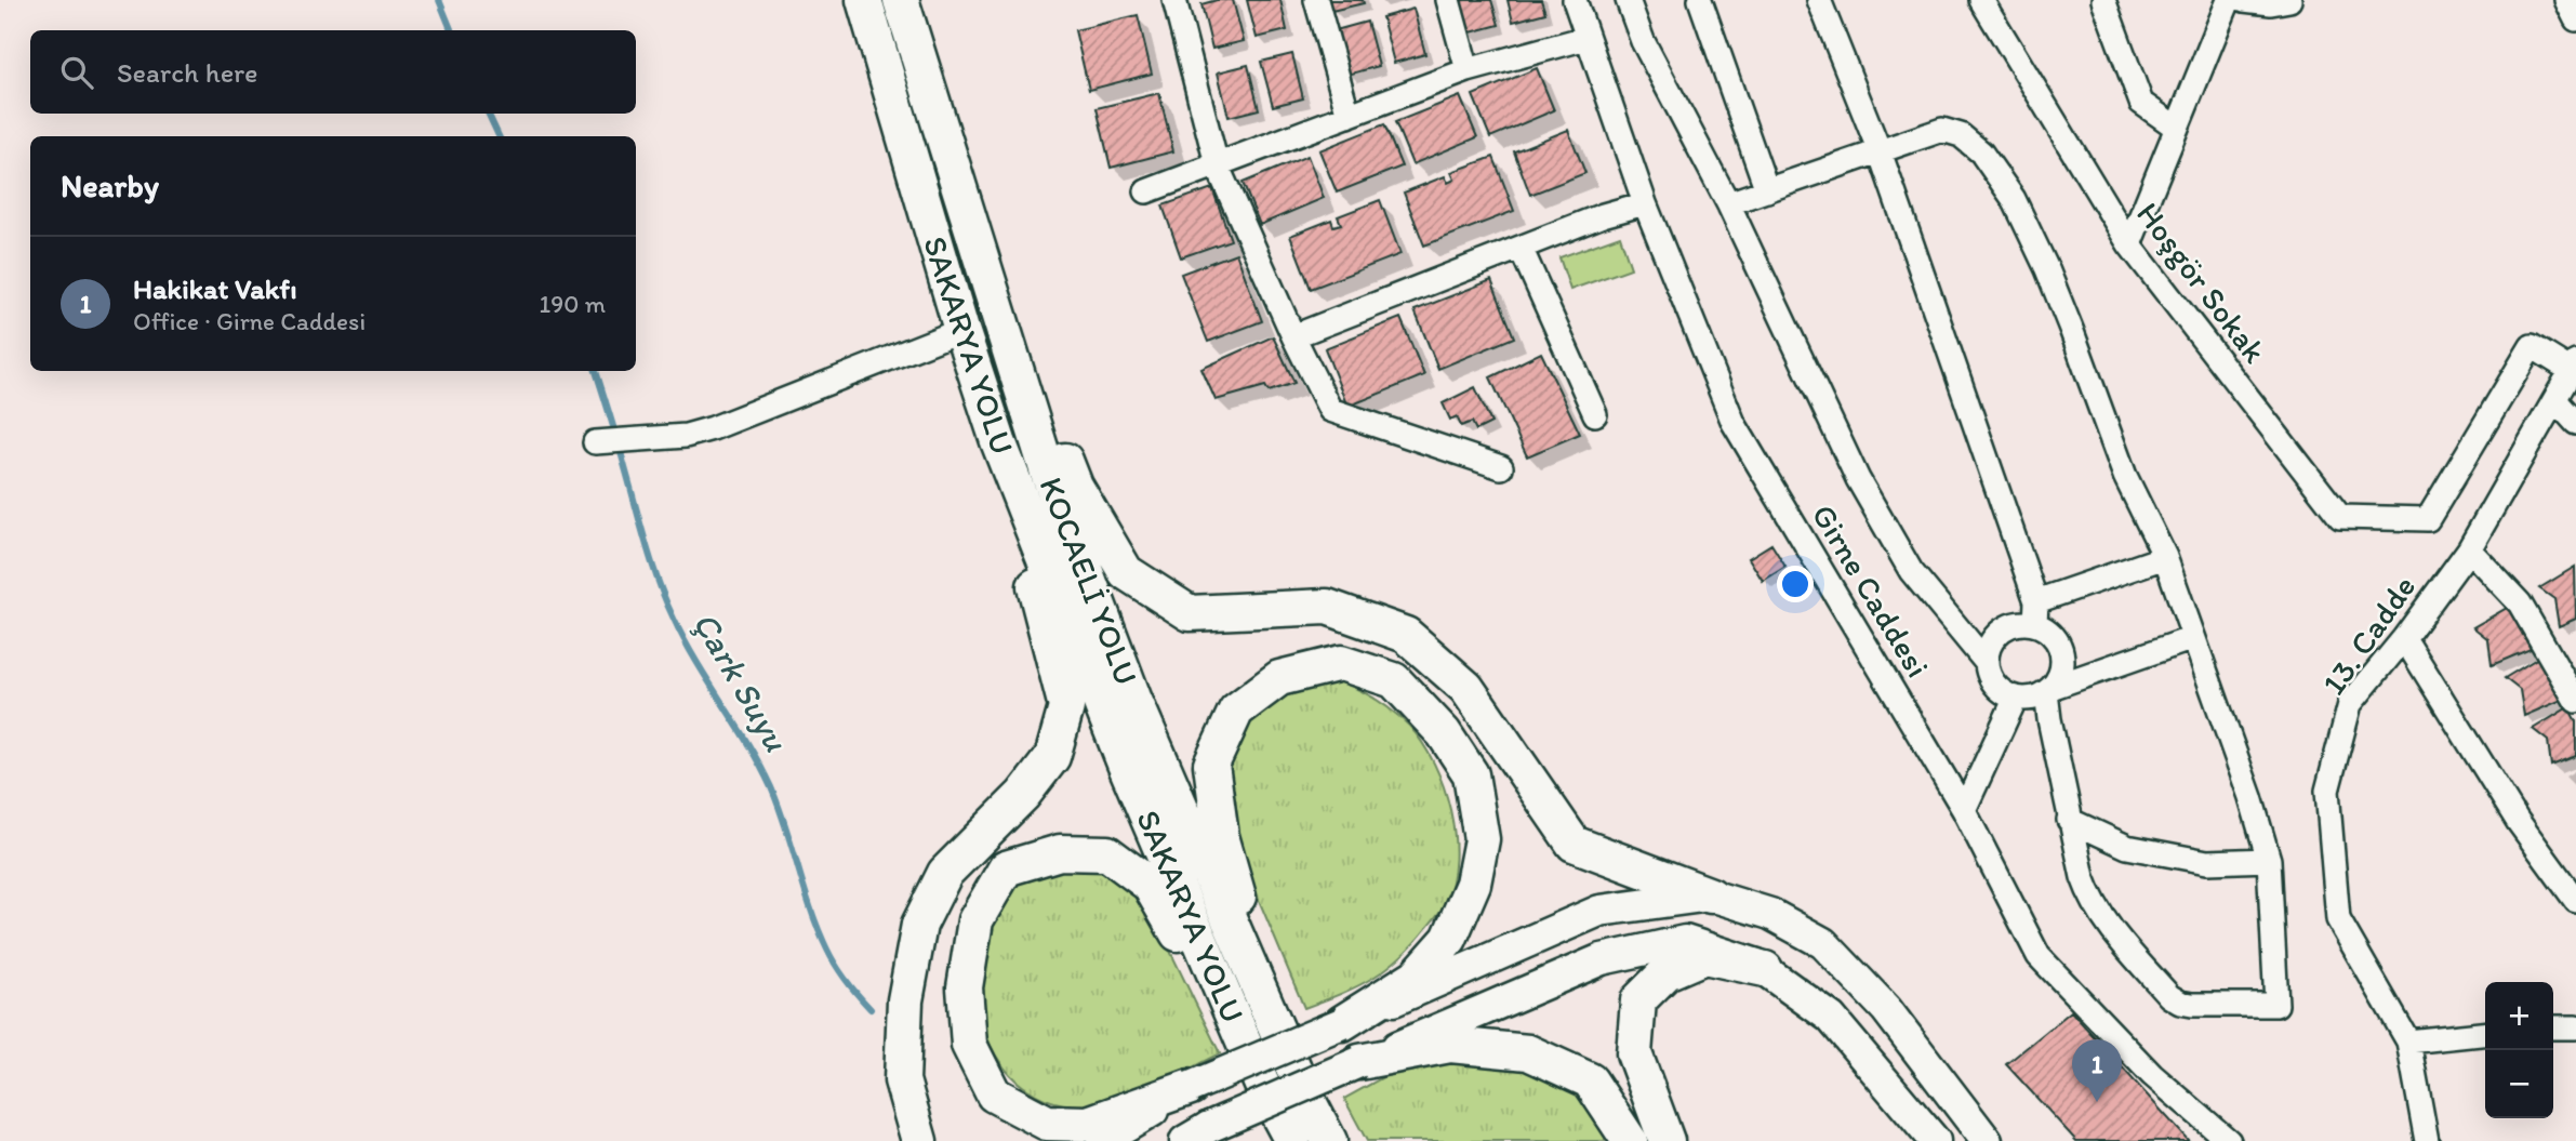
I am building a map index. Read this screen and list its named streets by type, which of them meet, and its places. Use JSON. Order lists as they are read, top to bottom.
{
  "streets": {
    "highway": ["SAKARYA YOLU", "KOCAELİ YOLU"],
    "street": ["Hoşgör Sokak", "Girne Caddesi", "13. Cadde"]
  },
  "crossings": [
    ["Hoşgör Sokak", "13. Cadde"]
  ],
  "water": ["Çark Suyu"],
  "page": {
    "search": "Search here",
    "heading": "Nearby",
    "list": [
      {
        "mark": "1",
        "name": "Hakikat Vakfı",
        "note": "Office · Girne Caddesi",
        "value": "190 m"
      }
    ],
    "map_buttons": ["+", "−"],
    "pins": "1"
  }
}
